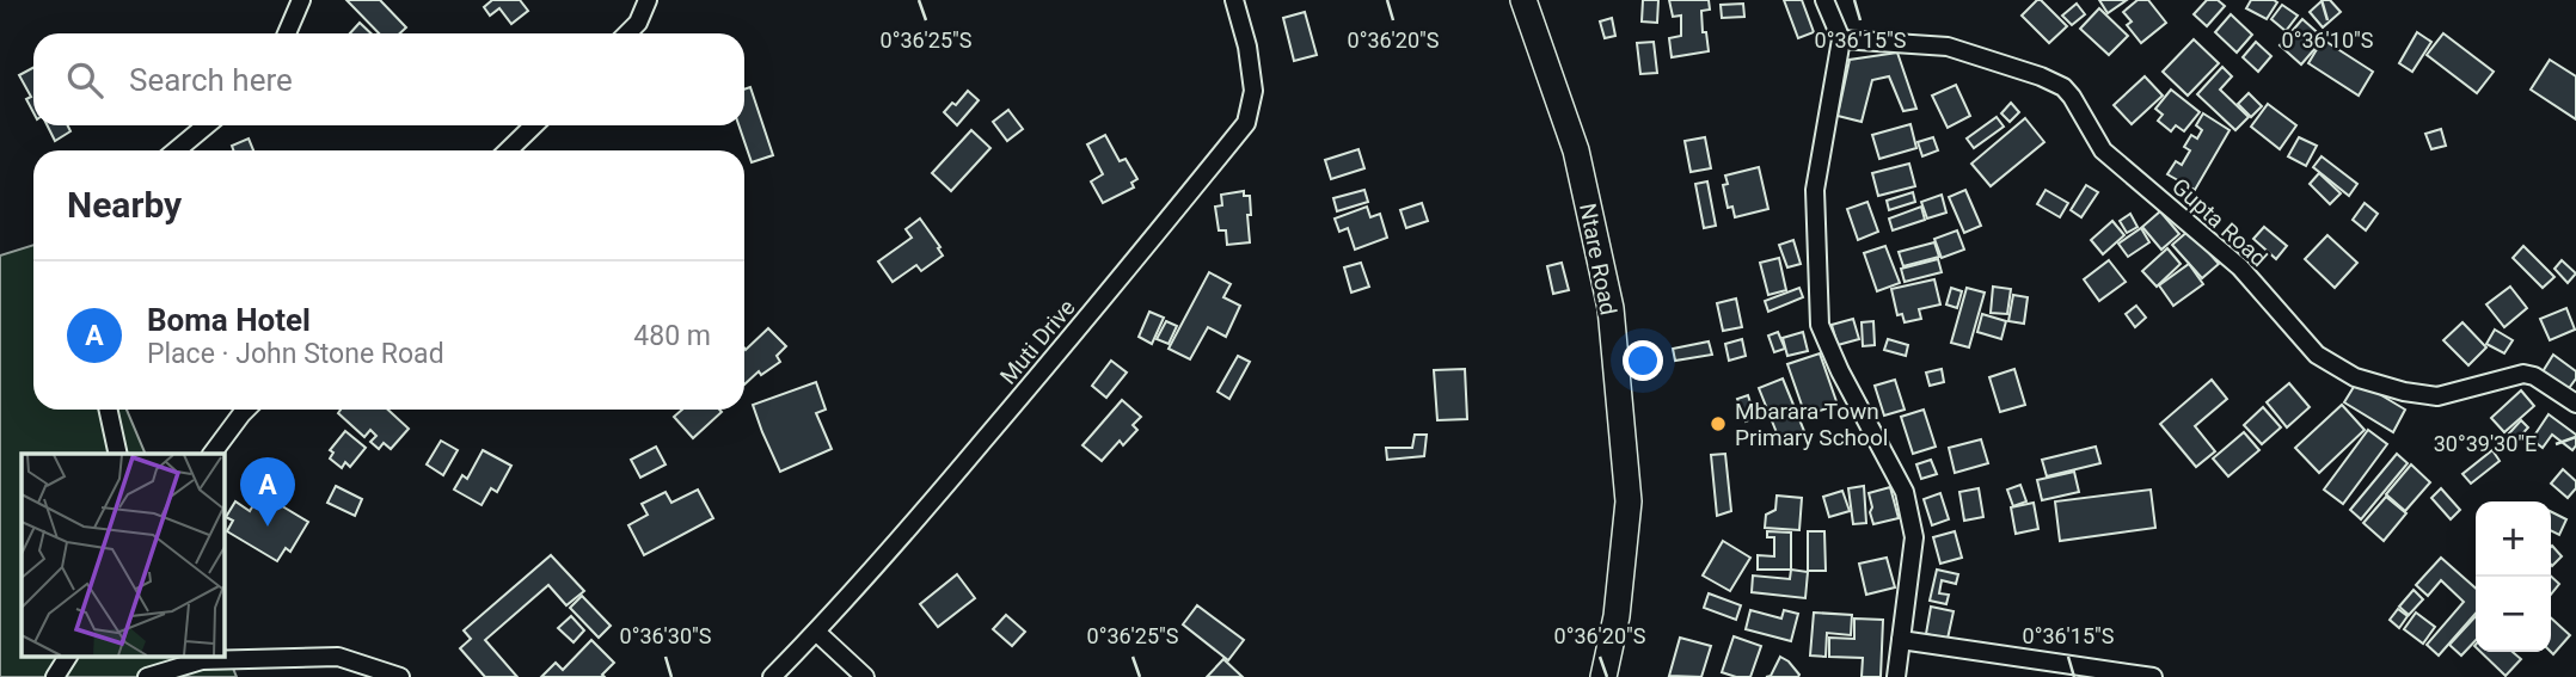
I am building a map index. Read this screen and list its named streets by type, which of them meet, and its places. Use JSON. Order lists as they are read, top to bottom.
{
  "streets": {
    "main road": ["Ntare Road"],
    "street": ["Gupta Road", "Muti Drive"]
  },
  "places": ["Mbarara Town Primary School"],
  "page": {
    "search": "Search here",
    "heading": "Nearby",
    "list": [
      {
        "mark": "A",
        "name": "Boma Hotel",
        "note": "Place · John Stone Road",
        "value": "480 m"
      }
    ],
    "pins": "A",
    "map_buttons": ["+", "−"]
  },
  "coordinates": [
    "0°36'25\"S",
    "0°36'20\"S",
    "0°36'15\"S",
    "0°36'10\"S",
    "30°39'30\"E",
    "0°36'30\"S"
  ]
}
